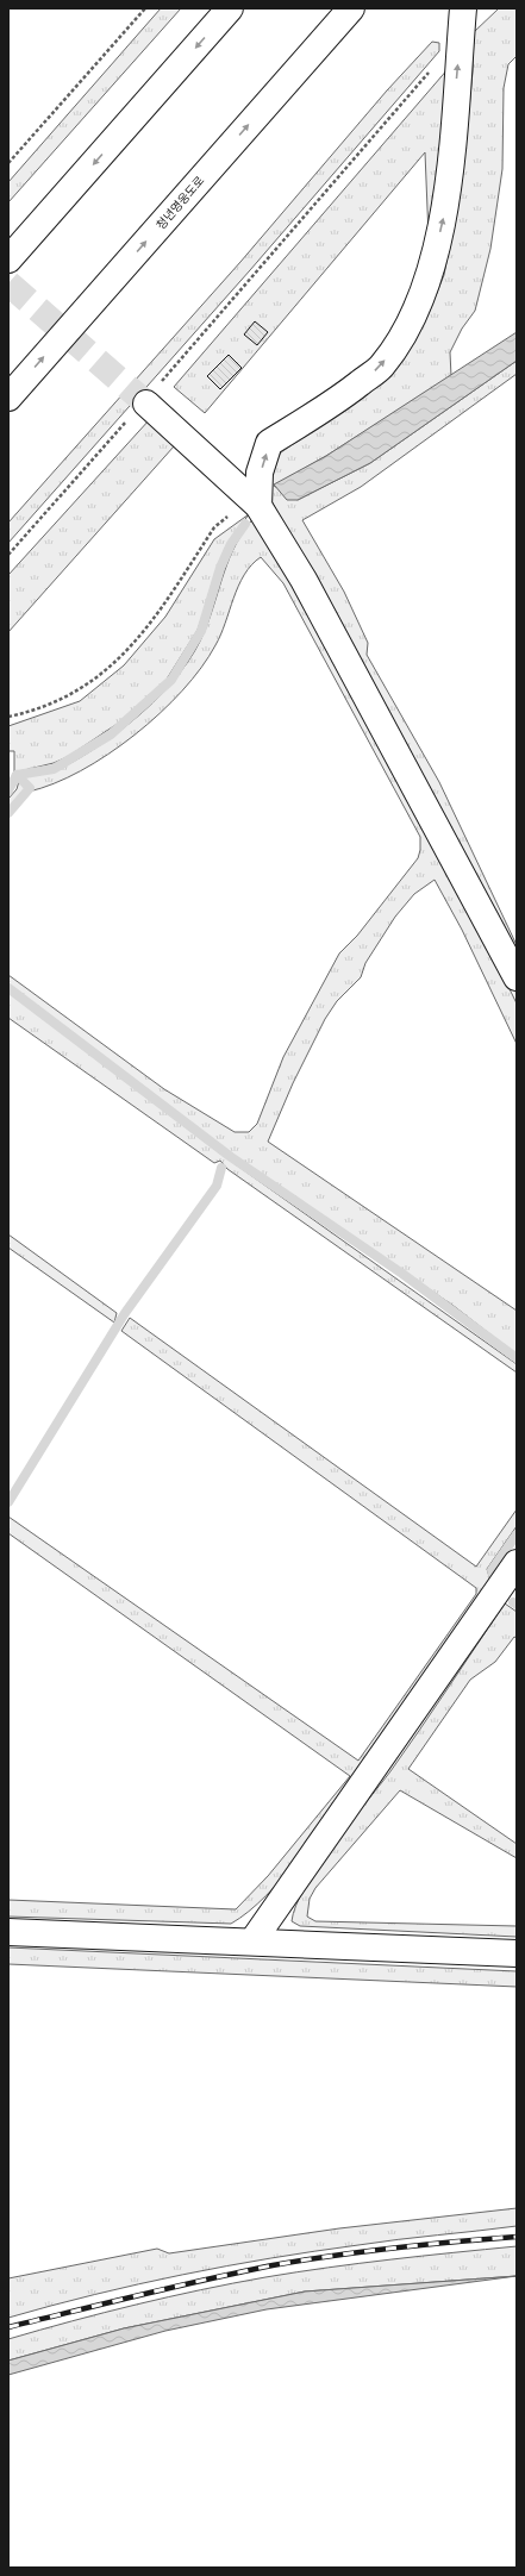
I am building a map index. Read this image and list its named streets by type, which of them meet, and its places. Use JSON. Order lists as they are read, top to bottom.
{
  "streets": {
    "main road": ["청년영웅도로"]
  }
}
